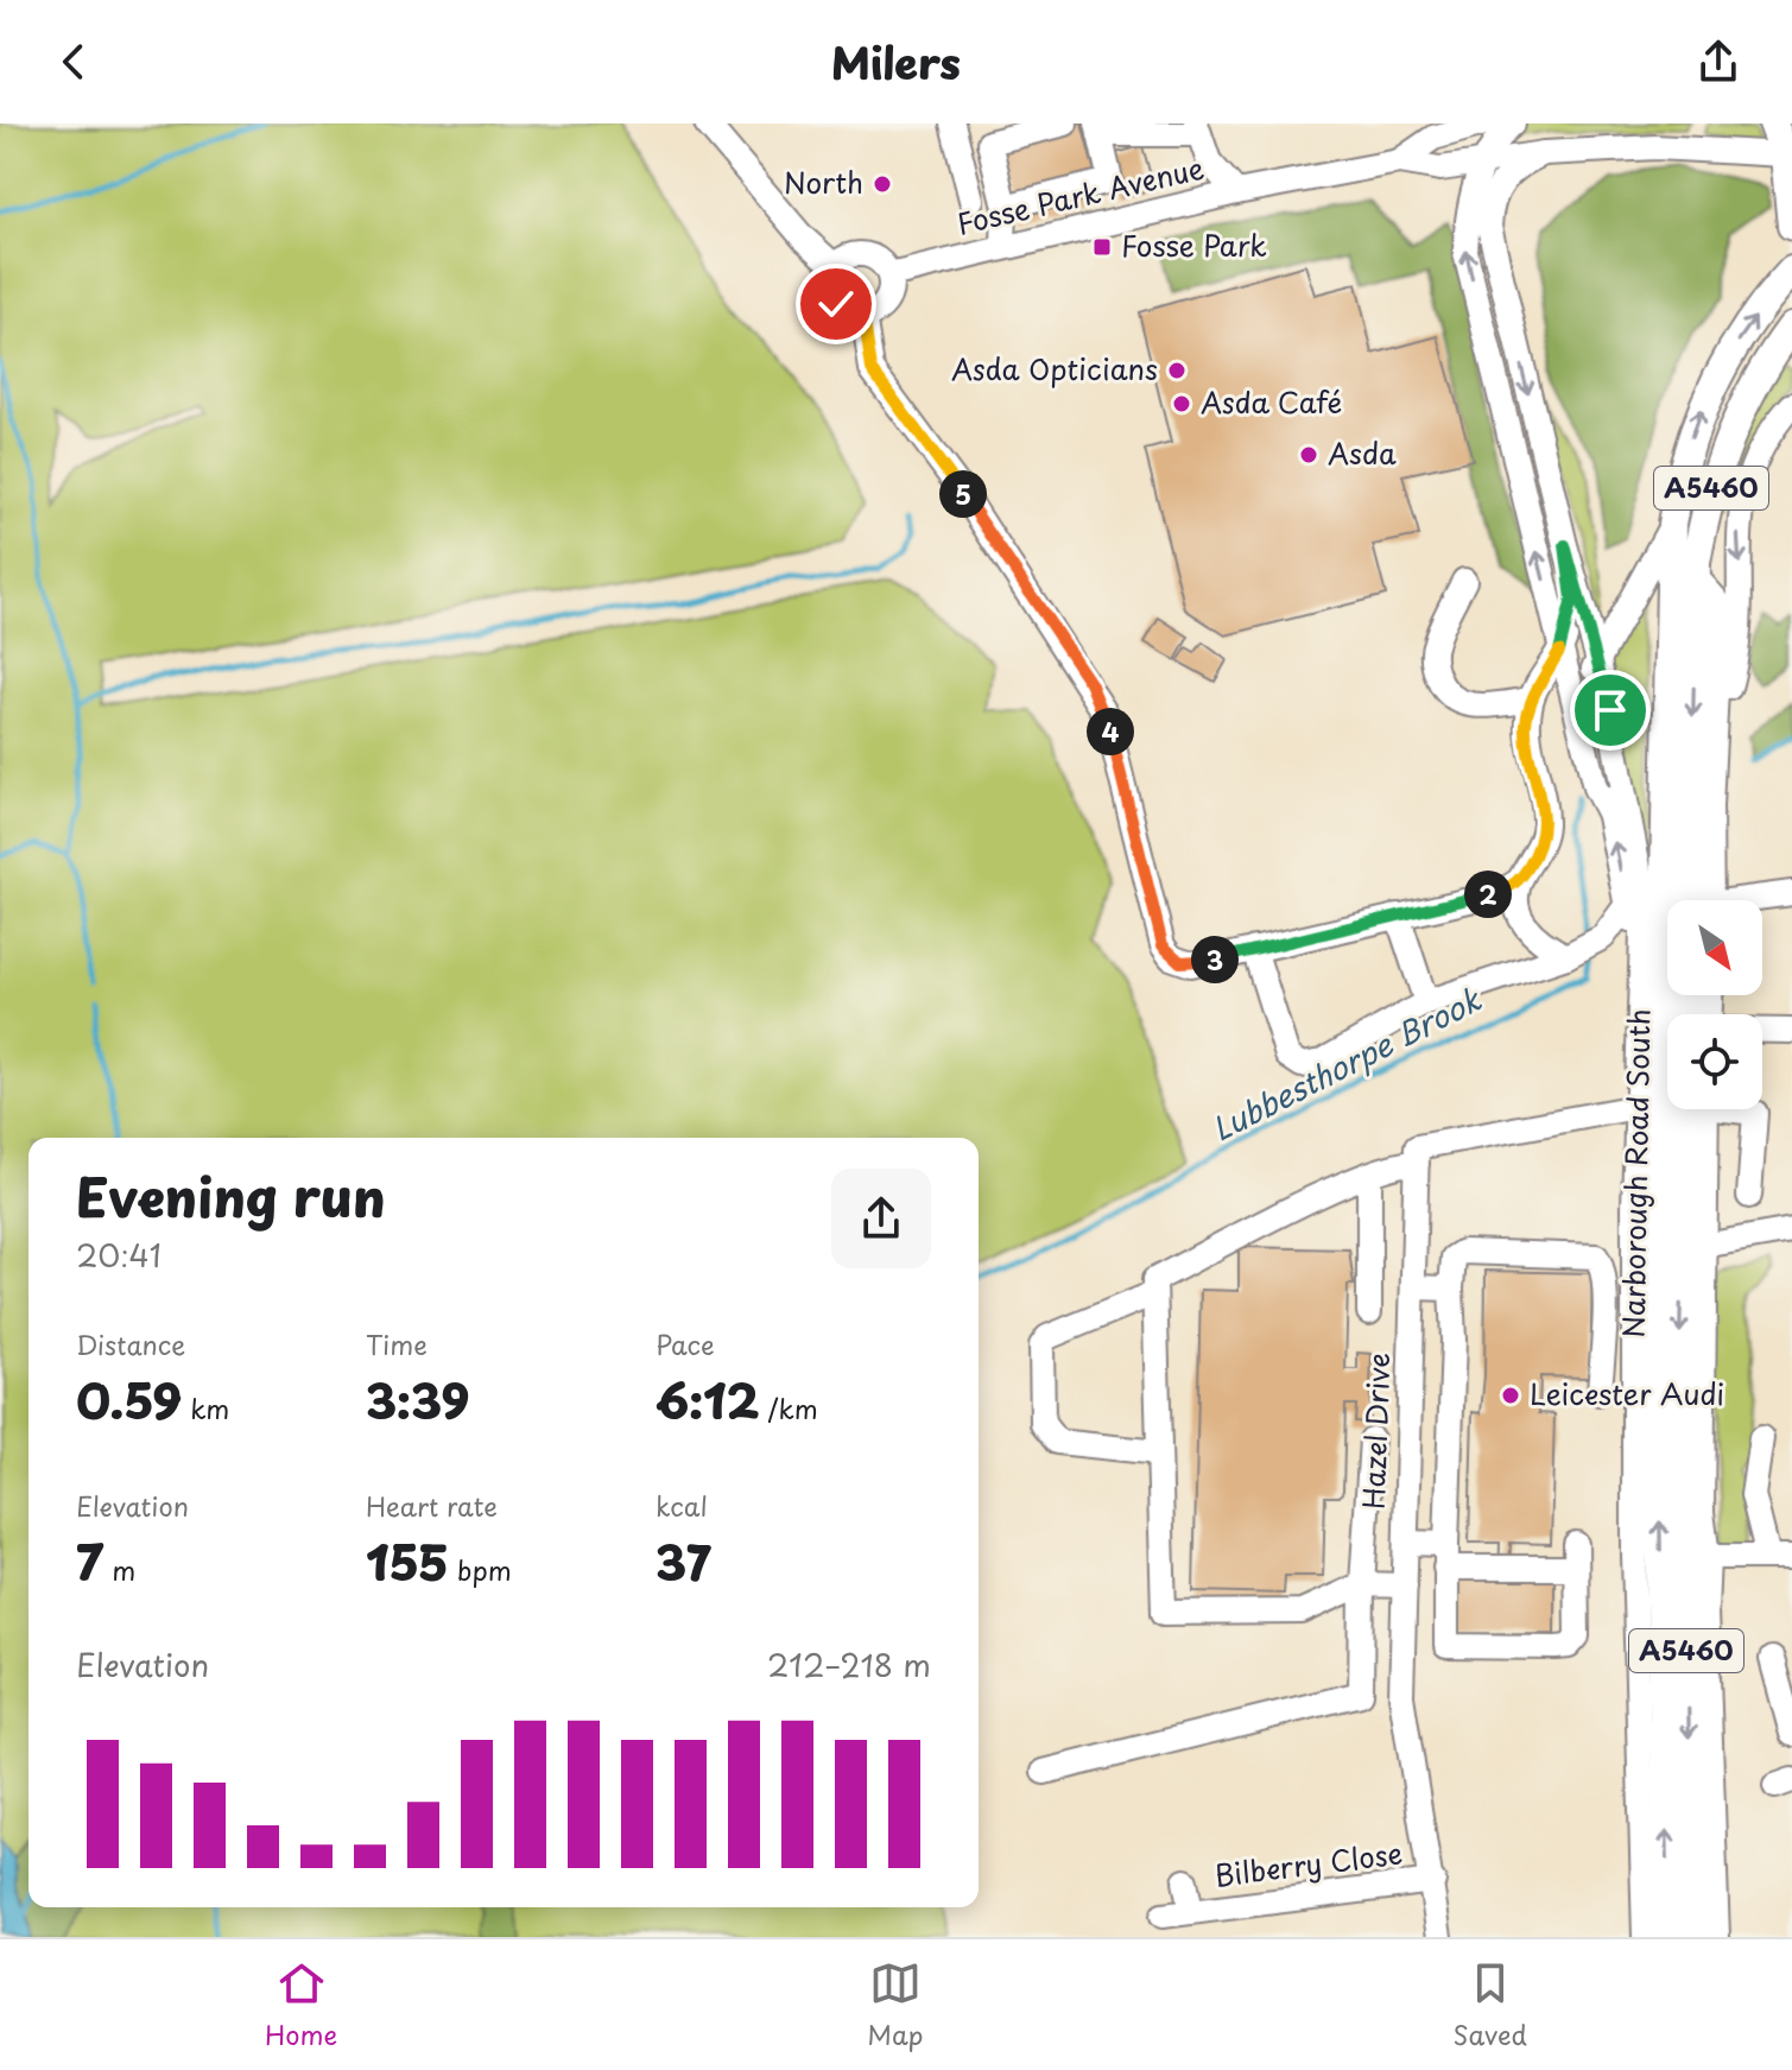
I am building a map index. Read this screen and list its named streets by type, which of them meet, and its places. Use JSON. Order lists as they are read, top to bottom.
{
  "streets": {
    "main road": ["A5460", "Narborough Road South"],
    "street": ["Fosse Park Avenue", "Hazel Drive", "Bilberry Close"]
  },
  "crossings": [
    ["Fosse Park Avenue", "Narborough Road South"],
    ["Hazel Drive", "Bilberry Close"]
  ],
  "water": ["Lubbesthorpe Brook"],
  "places": {
    "other": [
      "North",
      "Asda Opticians",
      "Asda Café",
      "Asda",
      "Leicester Audi"
    ],
    "transit": ["Fosse Park"]
  },
  "north": "bottom right",
  "page": {
    "header": "Milers",
    "pins": [
      "5",
      "4",
      "2",
      "3"
    ],
    "heading": ["Evening run", "20:41"],
    "stats": [
      ["Distance", "0.59 km"],
      ["Time", "3:39"],
      ["Pace", "6:12 /km"],
      ["Elevation", "7 m"],
      ["Heart rate", "155 bpm"],
      ["kcal", "37"]
    ],
    "chart": ["Elevation", "212–218 m"],
    "tabs": ["Home", "Map", "Saved"]
  }
}
